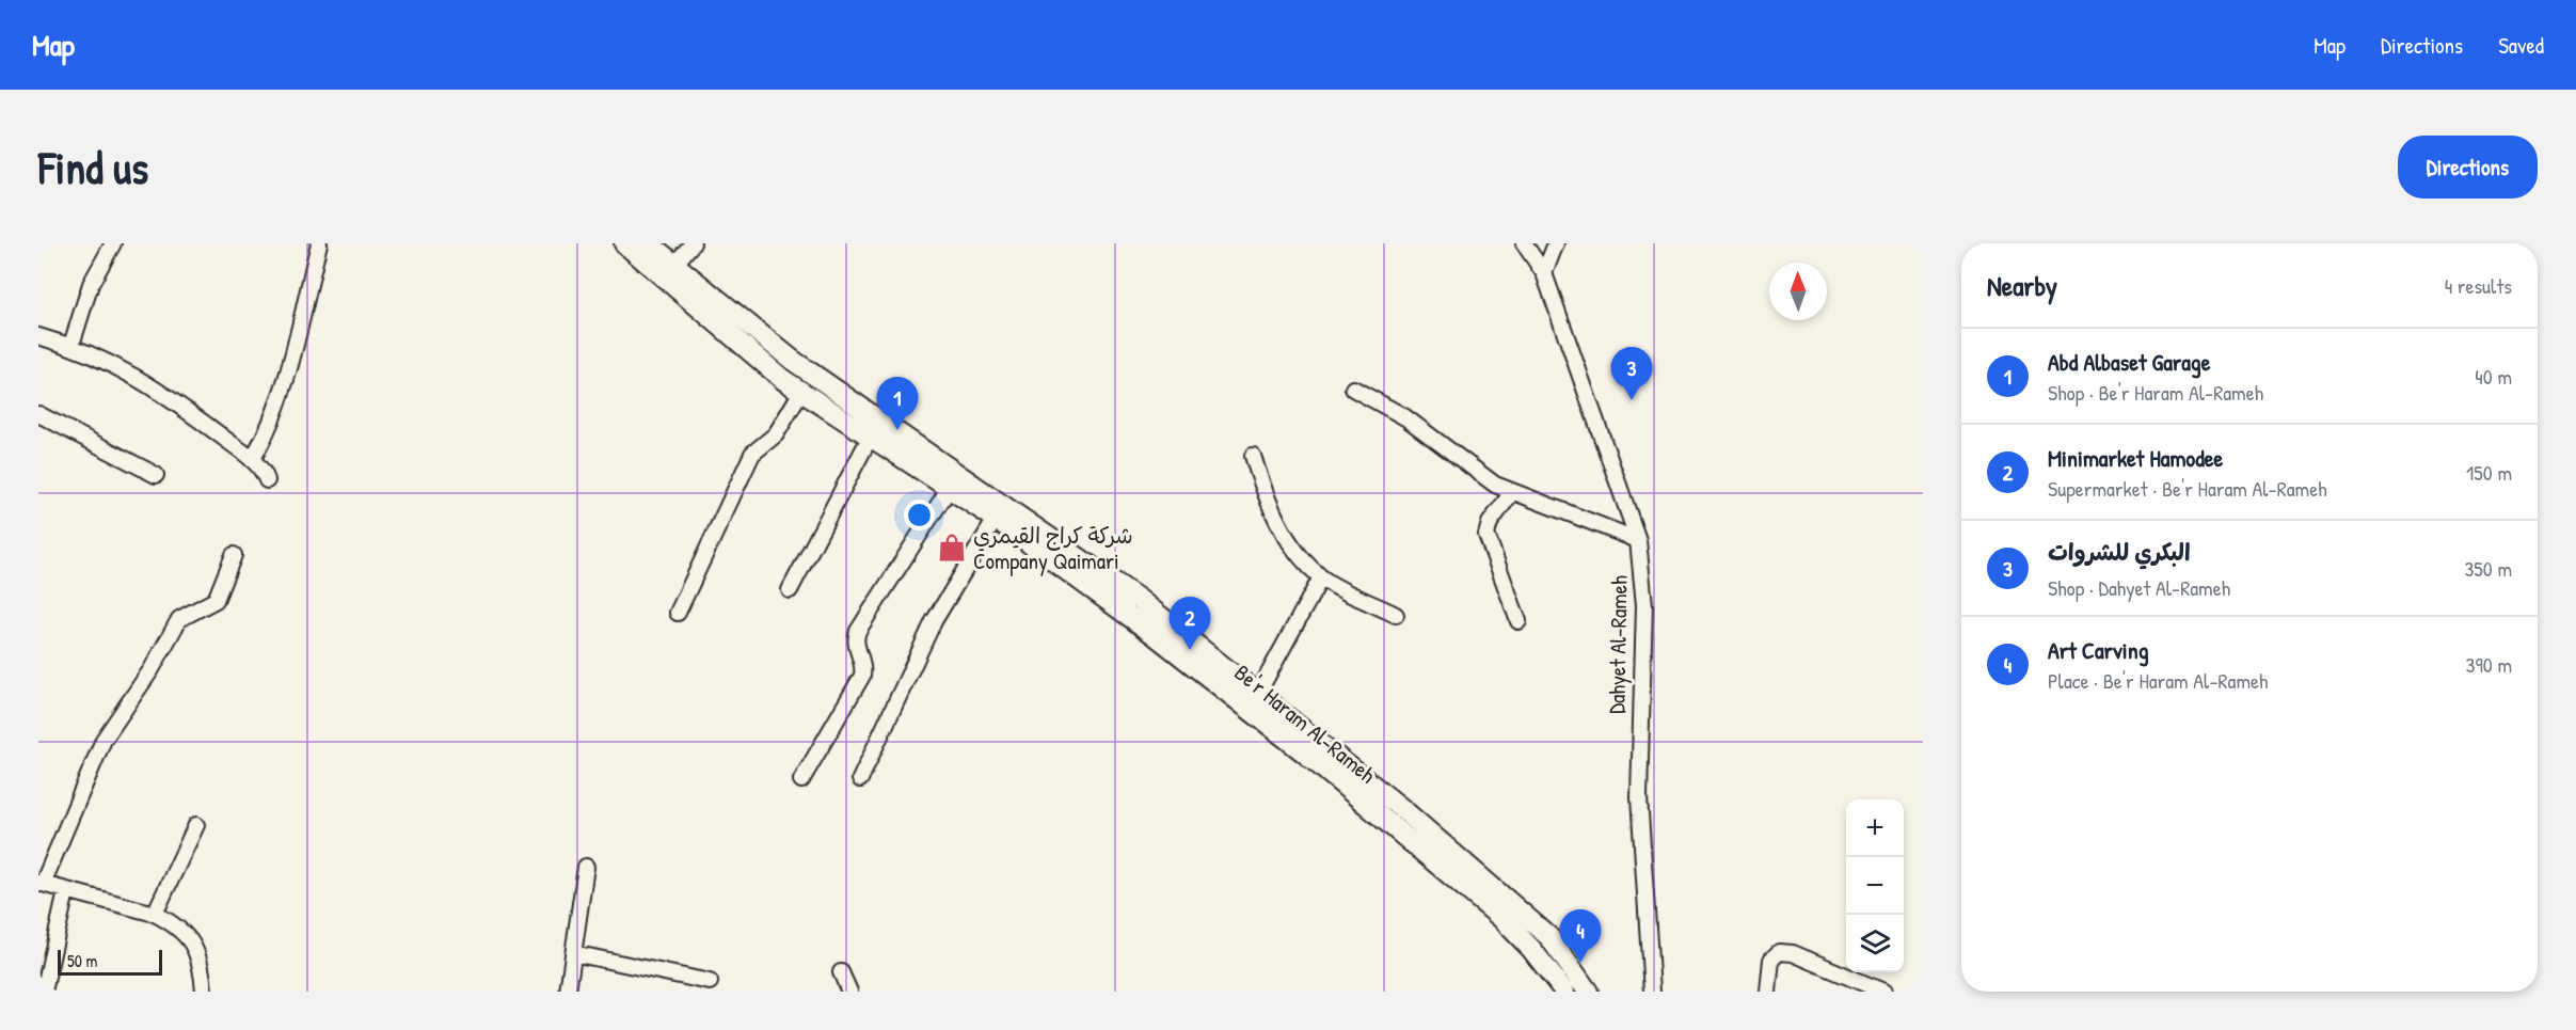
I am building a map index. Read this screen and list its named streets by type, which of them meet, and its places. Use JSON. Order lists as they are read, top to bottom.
{
  "streets": {
    "main road": ["Be'r Haram Al-Rameh"],
    "street": ["Dahyet Al-Rameh"]
  },
  "places": {
    "shop": ["شركة كراج القيمري Company Qaimari"]
  },
  "scale_bar": "50 m",
  "north": "top",
  "page": {
    "header": "Map",
    "nav": ["Map", "Directions", "Saved"],
    "buttons": "Directions",
    "title": "Find us",
    "heading": ["Nearby", "4 results"],
    "list": [
      {
        "mark": "1",
        "name": "Abd Albaset Garage",
        "note": "Shop · Be'r Haram Al-Rameh",
        "value": "40 m"
      },
      {
        "mark": "2",
        "name": "Minimarket Hamodee",
        "note": "Supermarket · Be'r Haram Al-Rameh",
        "value": "150 m"
      },
      {
        "mark": "3",
        "name": "البكري للشروات",
        "note": "Shop · Dahyet Al-Rameh",
        "value": "350 m"
      },
      {
        "mark": "4",
        "name": "Art Carving",
        "note": "Place · Be'r Haram Al-Rameh",
        "value": "390 m"
      }
    ],
    "pins": [
      "3",
      "1",
      "2",
      "4"
    ],
    "map_buttons": ["+", "−"],
    "scale": "50 m"
  }
}
